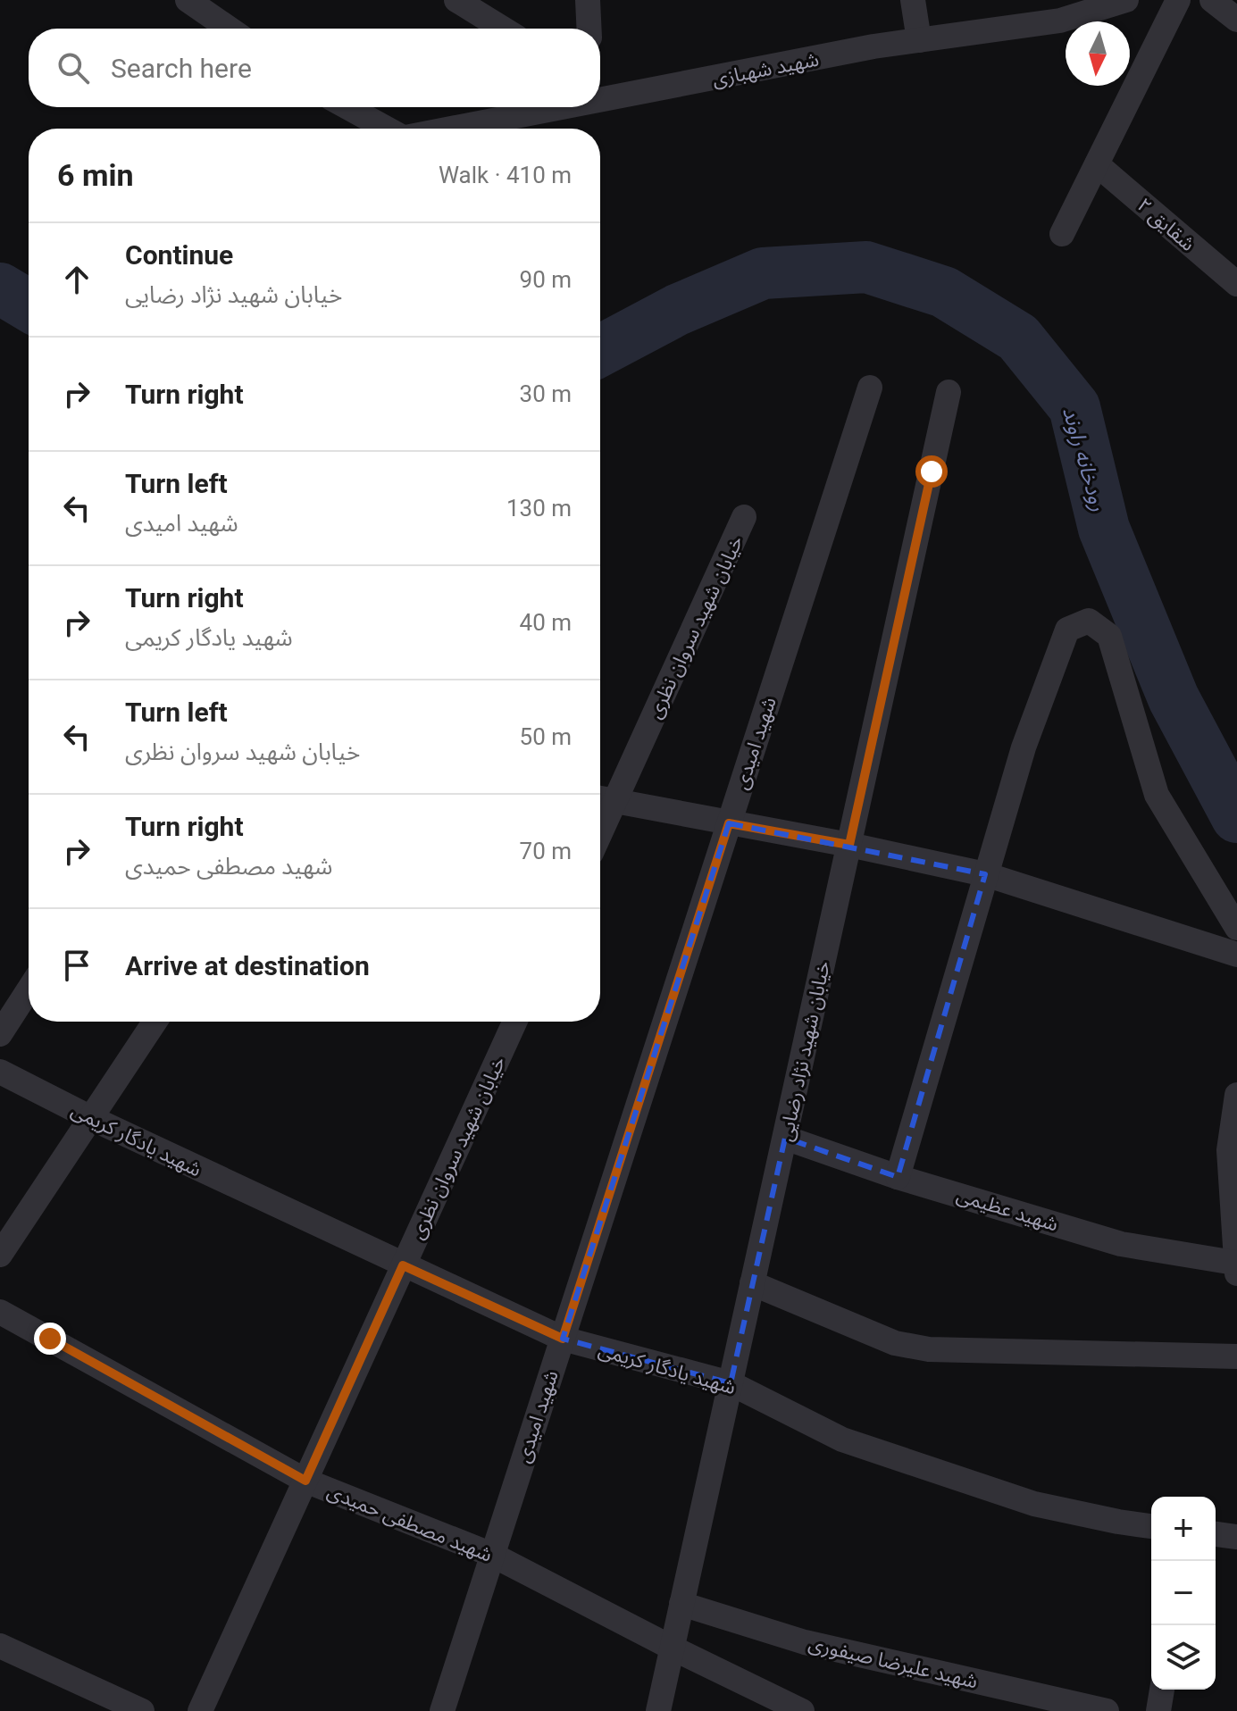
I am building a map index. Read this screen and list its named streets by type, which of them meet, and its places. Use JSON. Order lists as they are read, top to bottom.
{
  "streets": {
    "street": [
      "شهید شهبازی",
      "شقایق ۲",
      "خیابان شهید سروان نظری",
      "شهید امیدی",
      "خیابان شهید نژاد رضایی",
      "شهید یادگار کریمی",
      "شهید عظیمی",
      "شهید مصطفی حمیدی",
      "شهید علیرضا صیفوری"
    ]
  },
  "crossings": [
    ["خیابان شهید سروان نظری", "شهید یادگار کریمی"],
    ["خیابان شهید سروان نظری", "شهید مصطفی حمیدی"],
    ["شهید امیدی", "شهید یادگار کریمی"],
    ["شهید امیدی", "شهید مصطفی حمیدی"],
    ["خیابان شهید نژاد رضایی", "شهید یادگار کریمی"],
    ["خیابان شهید نژاد رضایی", "شهید عظیمی"],
    ["خیابان شهید نژاد رضایی", "شهید مصطفی حمیدی"],
    ["خیابان شهید نژاد رضایی", "شهید علیرضا صیفوری"]
  ],
  "water": ["رودخانه راوند"],
  "north": "bottom",
  "page": {
    "search": "Search here",
    "heading": ["6 min", "Walk · 410 m"],
    "list": [
      ["Continue", "خیابان شهید نژاد رضایی", "90 m"],
      ["Turn right", "30 m"],
      ["Turn left", "شهید امیدی", "130 m"],
      ["Turn right", "شهید یادگار کریمی", "40 m"],
      ["Turn left", "خیابان شهید سروان نظری", "50 m"],
      ["Turn right", "شهید مصطفی حمیدی", "70 m"],
      "Arrive at destination"
    ],
    "map_buttons": ["+", "−"]
  }
}
